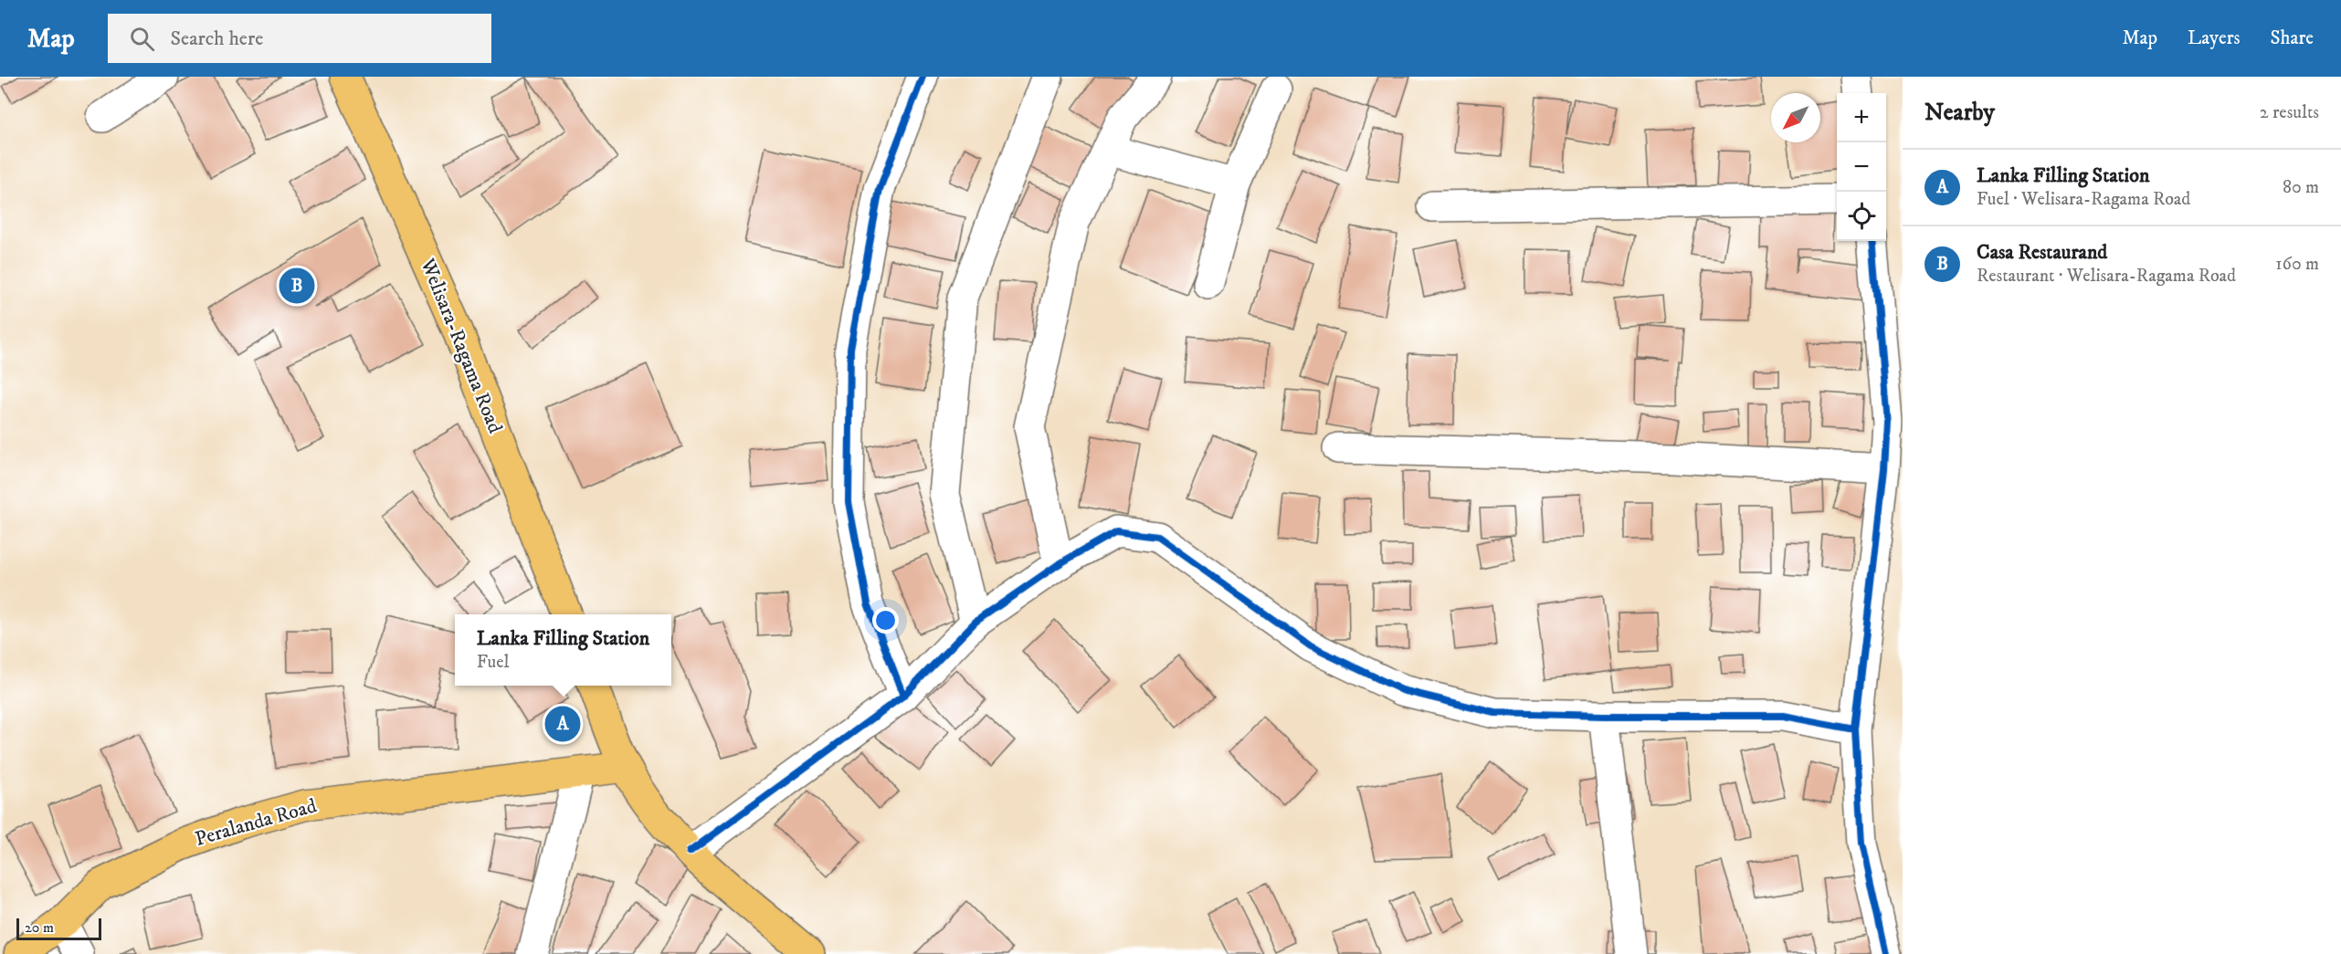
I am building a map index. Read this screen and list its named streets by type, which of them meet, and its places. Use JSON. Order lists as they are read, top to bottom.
{
  "streets": {
    "main road": ["Welisara-Ragama Road", "Peralanda Road"]
  },
  "scale_bar": "20 m",
  "north": "bottom left",
  "page": {
    "header": "Map",
    "search": "Search here",
    "nav": ["Map", "Layers", "Share"],
    "heading": ["Nearby", "2 results"],
    "map_buttons": ["+", "−"],
    "list": [
      {
        "mark": "A",
        "name": "Lanka Filling Station",
        "note": "Fuel · Welisara-Ragama Road",
        "value": "80 m"
      },
      {
        "mark": "B",
        "name": "Casa Restaurand",
        "note": "Restaurant · Welisara-Ragama Road",
        "value": "160 m"
      }
    ],
    "pins": ["B", "A"],
    "popup": ["Lanka Filling Station", "Fuel"],
    "scale": "20 m"
  }
}
